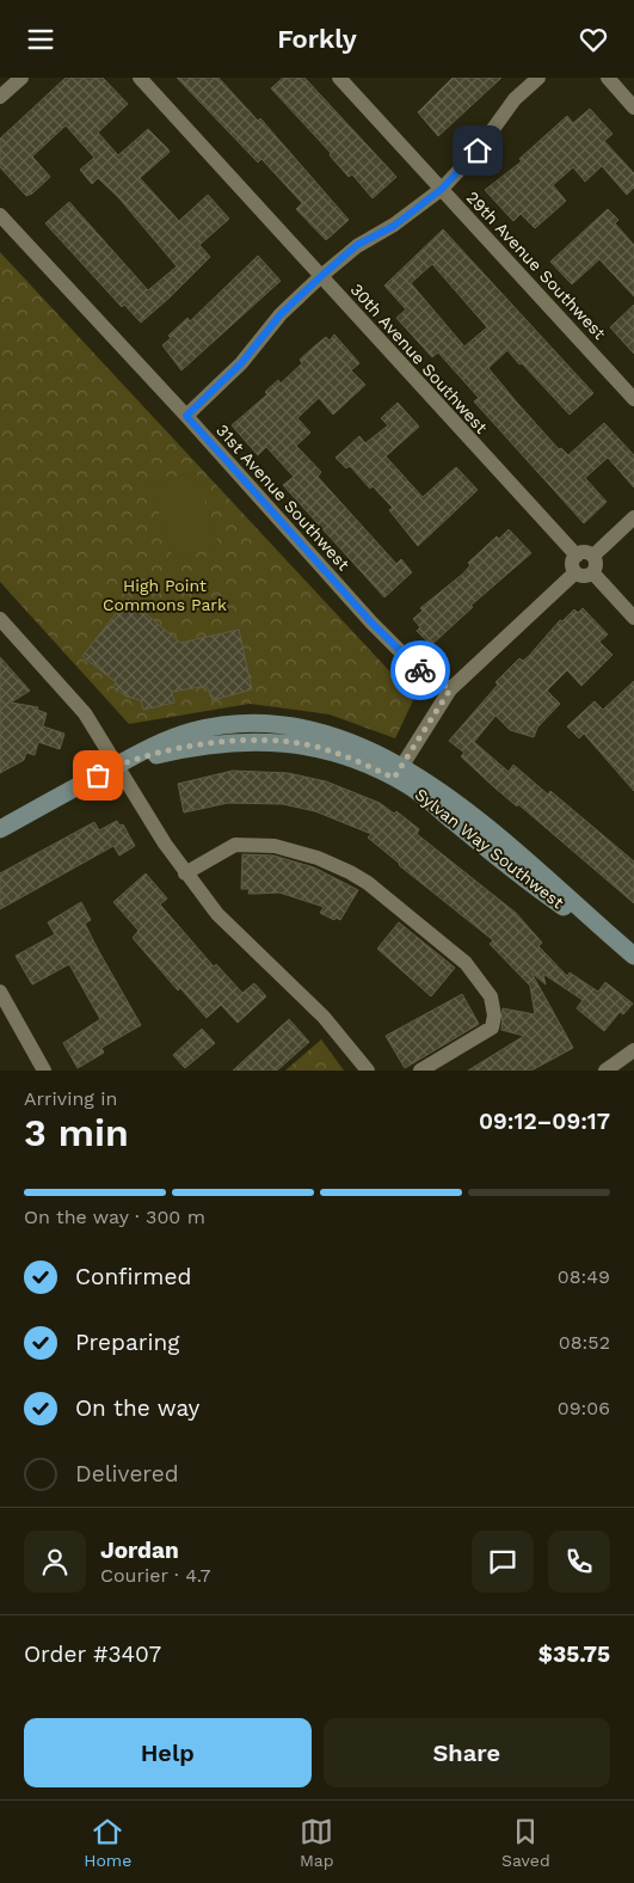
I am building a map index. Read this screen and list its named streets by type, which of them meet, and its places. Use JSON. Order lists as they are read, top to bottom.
{
  "streets": {
    "street": [
      "29th Avenue Southwest",
      "30th Avenue Southwest",
      "31st Avenue Southwest",
      "Sylvan Way Southwest"
    ]
  },
  "parks": ["High Point Commons Park"],
  "page": {
    "header": "Forkly",
    "heading": ["3 min", "Arriving in", "09:12–09:17"],
    "panel": [
      "Jordan",
      "Courier · 4.7",
      "Order #3407",
      "$35.75"
    ],
    "bar": "On the way · 300 m",
    "list": [
      ["Confirmed", "08:49"],
      ["Preparing", "08:52"],
      ["On the way", "09:06"],
      "Delivered"
    ],
    "buttons": ["Help", "Share"],
    "tabs": ["Home", "Map", "Saved"]
  }
}
